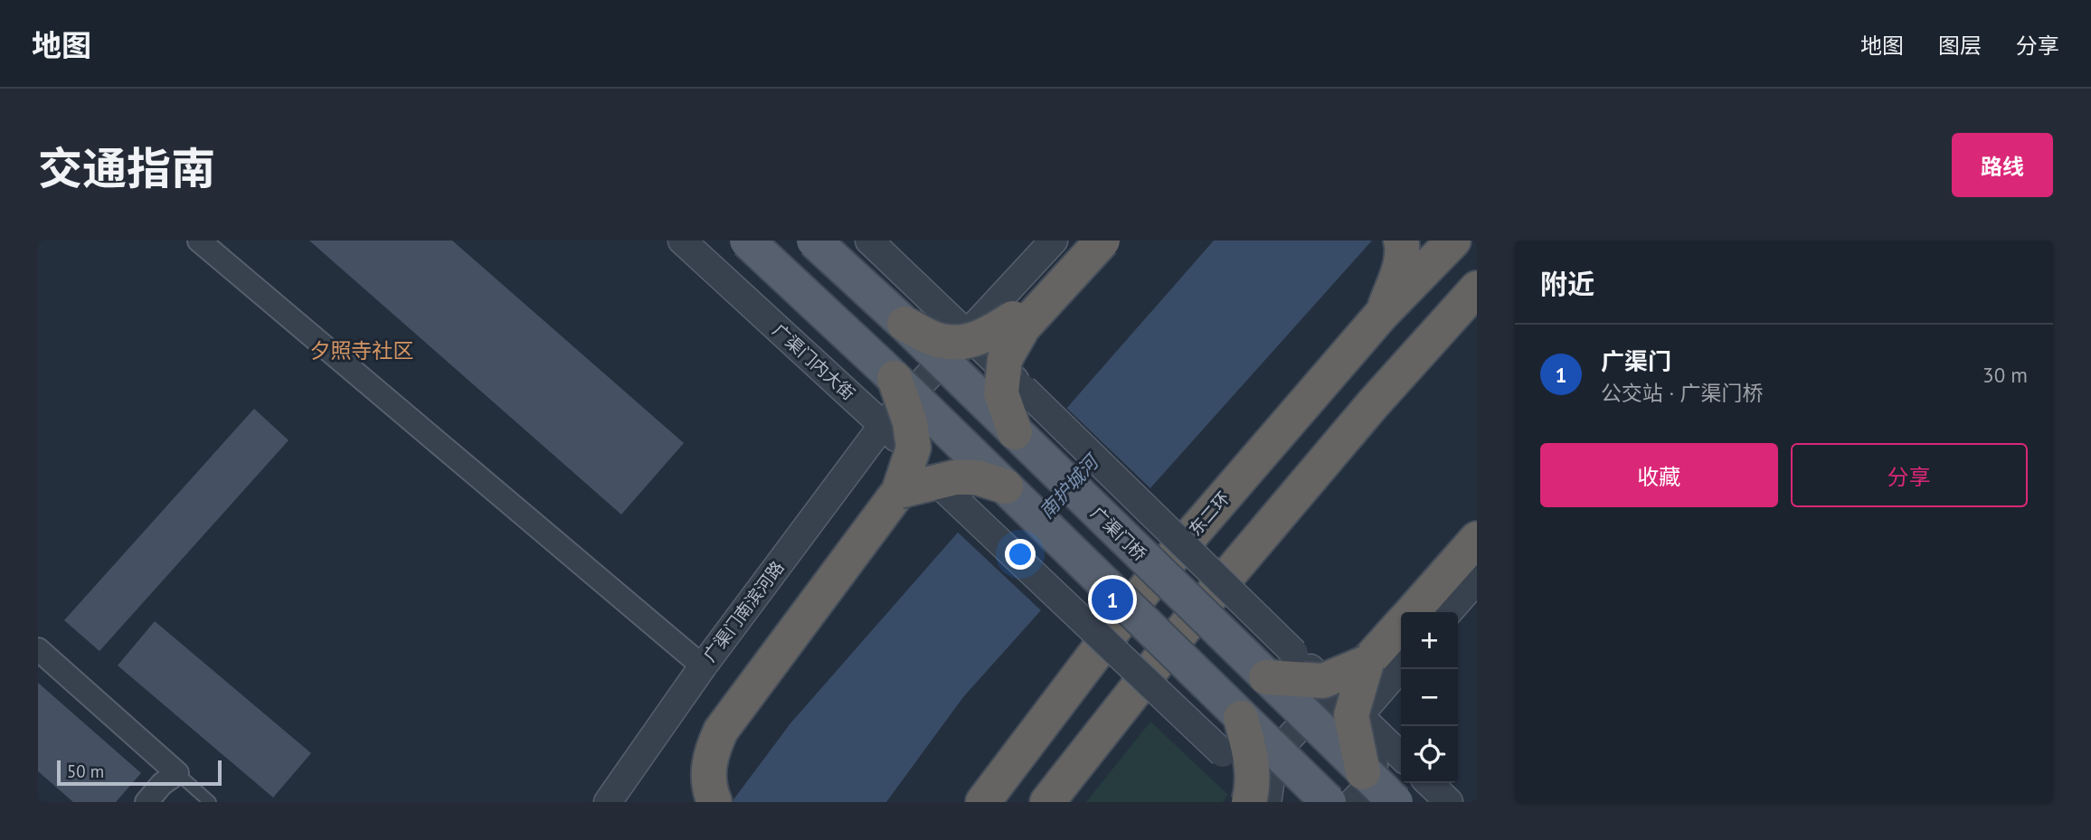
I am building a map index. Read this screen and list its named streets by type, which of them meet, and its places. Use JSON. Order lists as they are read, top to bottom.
{
  "streets": {
    "highway": ["东二环"],
    "main road": ["广渠门桥"],
    "street": ["广渠门内大街", "广渠门南滨河路"]
  },
  "crossings": [
    ["广渠门内大街", "广渠门南滨河路"]
  ],
  "districts": ["夕照寺社区"],
  "water": ["南护城河"],
  "scale_bar": "50 m",
  "page": {
    "header": "地图",
    "nav": ["地图", "图层", "分享"],
    "title": "交通指南",
    "buttons": [
      "路线",
      ["收藏", "分享"]
    ],
    "heading": "附近",
    "list": [
      {
        "mark": "1",
        "name": "广渠门",
        "note": "公交站 · 广渠门桥",
        "value": "30 m"
      }
    ],
    "pins": "1",
    "map_buttons": ["+", "−"],
    "scale": "50 m"
  }
}
